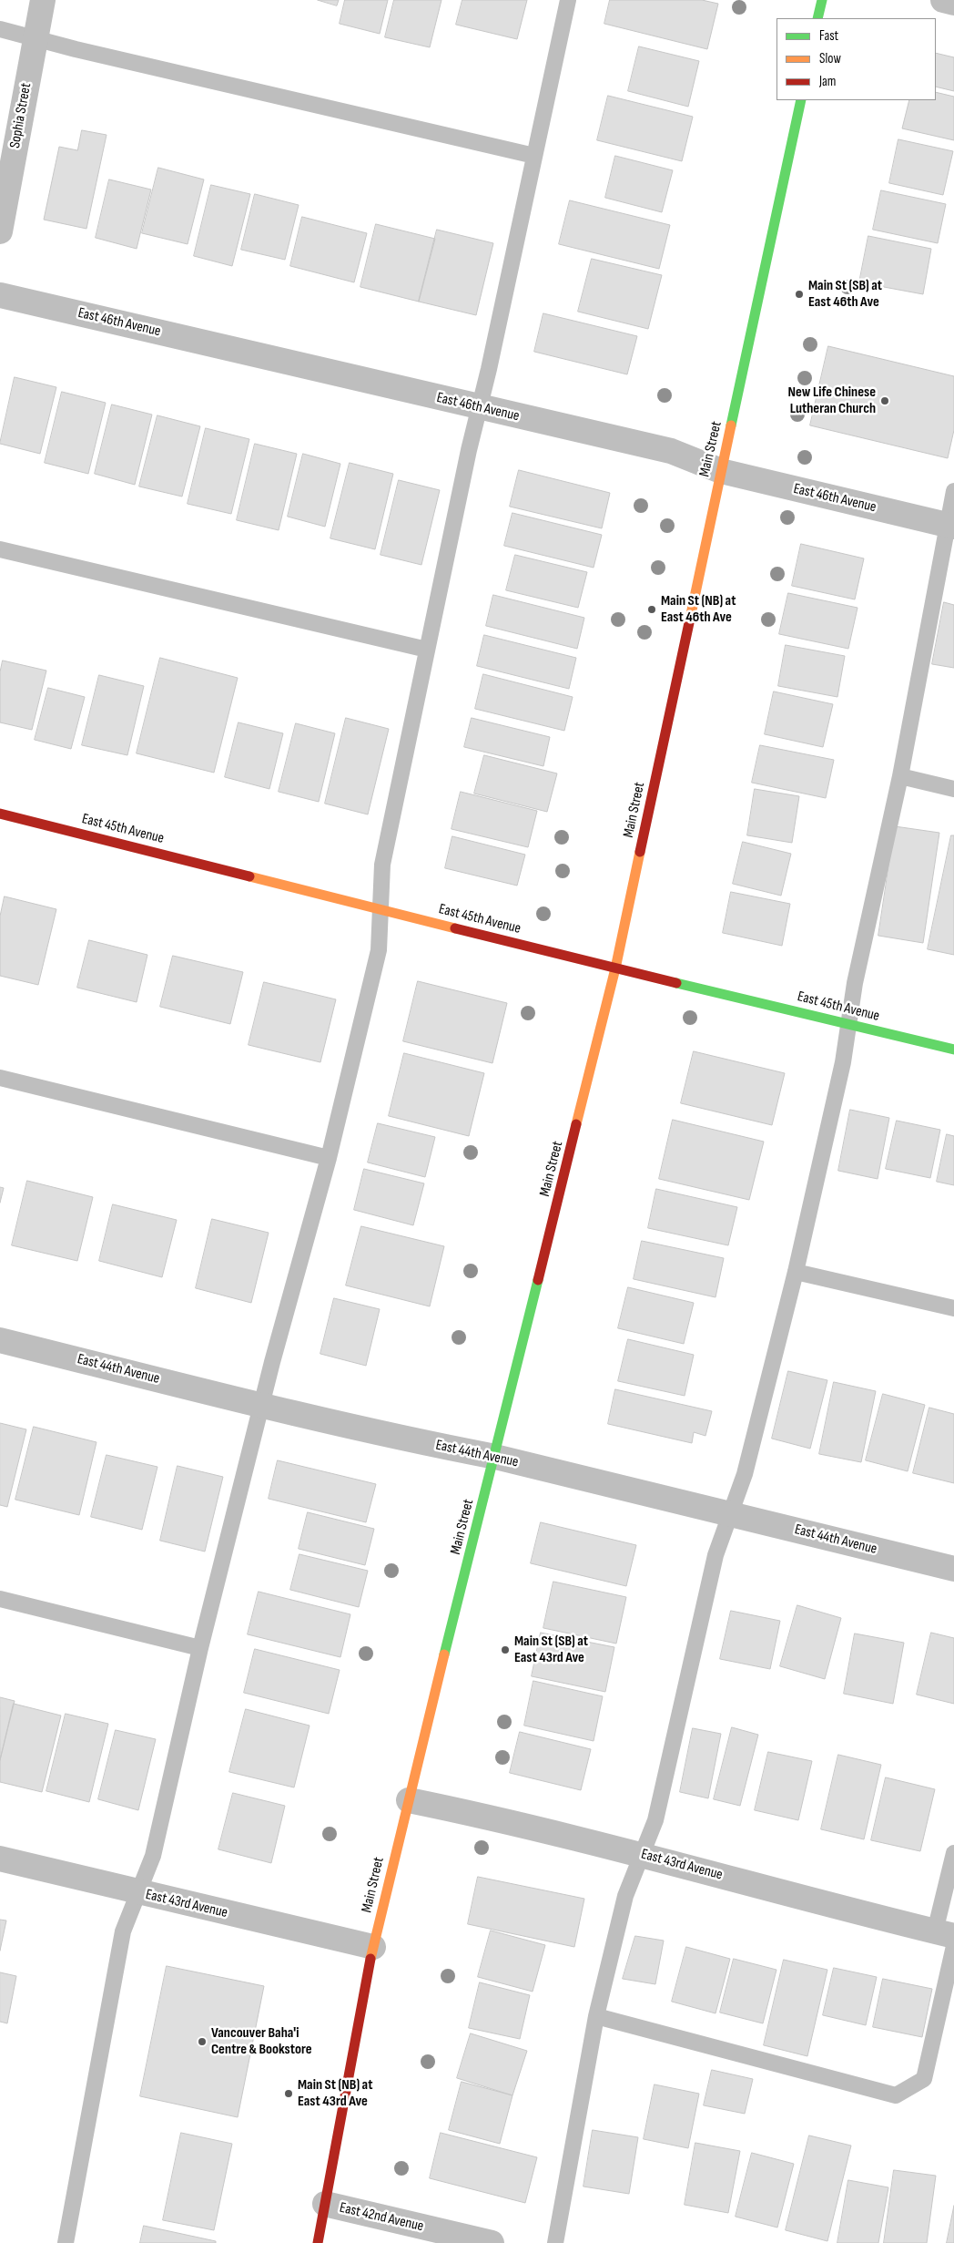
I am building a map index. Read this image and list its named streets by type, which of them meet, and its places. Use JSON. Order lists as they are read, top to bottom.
{
  "streets": {
    "main road": ["Main Street", "East 45th Avenue"],
    "street": [
      "Sophia Street",
      "East 46th Avenue",
      "East 44th Avenue",
      "East 43rd Avenue",
      "East 42nd Avenue"
    ]
  },
  "crossings": [
    ["East 46th Avenue", "Main Street"],
    ["Main Street", "East 45th Avenue"],
    ["Main Street", "East 44th Avenue"],
    ["Main Street", "East 43rd Avenue"],
    ["Main Street", "East 42nd Avenue"]
  ],
  "places": [
    "Main St (SB) at East 46th Ave",
    "New Life Chinese Lutheran Church",
    "Main St (NB) at East 46th Ave",
    "Main St (SB) at East 43rd Ave",
    "Vancouver Baha'i Centre & Bookstore",
    "Main St (NB) at East 43rd Ave"
  ],
  "legend": ["Fast", "Slow", "Jam"]
}
